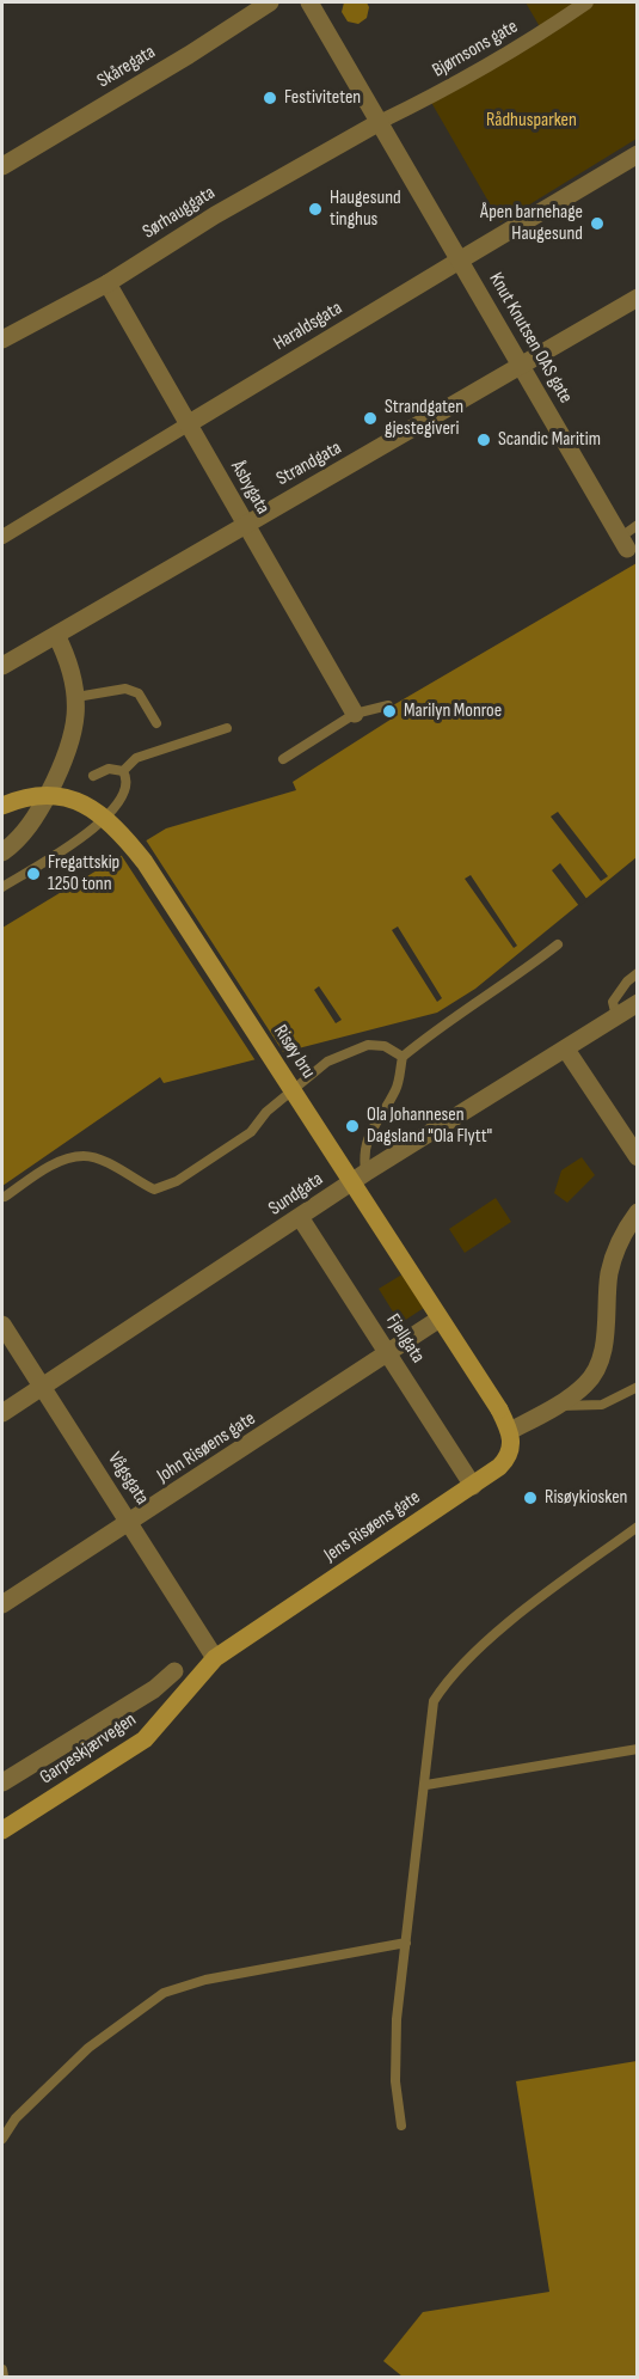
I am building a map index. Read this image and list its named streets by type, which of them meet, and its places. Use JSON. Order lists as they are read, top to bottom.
{
  "streets": {
    "main road": ["Risøy bru", "Jens Risøens gate", "Garpeskjærvegen"],
    "street": [
      "Bjørnsons gate",
      "Skåregata",
      "Sørhauggata",
      "Haraldsgata",
      "Knut Knutsen OAS gate",
      "Strandgata",
      "Åsbygata",
      "Sundgata",
      "Fjellgata",
      "John Risøens gate",
      "Vågsgata"
    ]
  },
  "crossings": [
    ["Bjørnsons gate", "Sørhauggata"],
    ["Bjørnsons gate", "Knut Knutsen OAS gate"],
    ["Sørhauggata", "Knut Knutsen OAS gate"],
    ["Sørhauggata", "Åsbygata"],
    ["Haraldsgata", "Knut Knutsen OAS gate"],
    ["Haraldsgata", "Åsbygata"],
    ["Knut Knutsen OAS gate", "Strandgata"],
    ["Strandgata", "Åsbygata"],
    ["Risøy bru", "Jens Risøens gate"],
    ["Sundgata", "Fjellgata"],
    ["Sundgata", "Vågsgata"],
    ["Fjellgata", "John Risøens gate"],
    ["Fjellgata", "Jens Risøens gate"],
    ["John Risøens gate", "Vågsgata"],
    ["Vågsgata", "Jens Risøens gate"],
    ["Vågsgata", "Garpeskjærvegen"],
    ["Jens Risøens gate", "Garpeskjærvegen"]
  ],
  "parks": ["Rådhusparken"],
  "places": [
    "Festiviteten",
    "Haugesund tinghus",
    "Åpen barnehage Haugesund",
    "Strandgaten gjestegiveri",
    "Scandic Maritim",
    "Marilyn Monroe",
    "Fregattskip 1250 tonn",
    "Ola Johannesen Dagsland \"Ola Flytt\"",
    "Risøykiosken"
  ]
}
